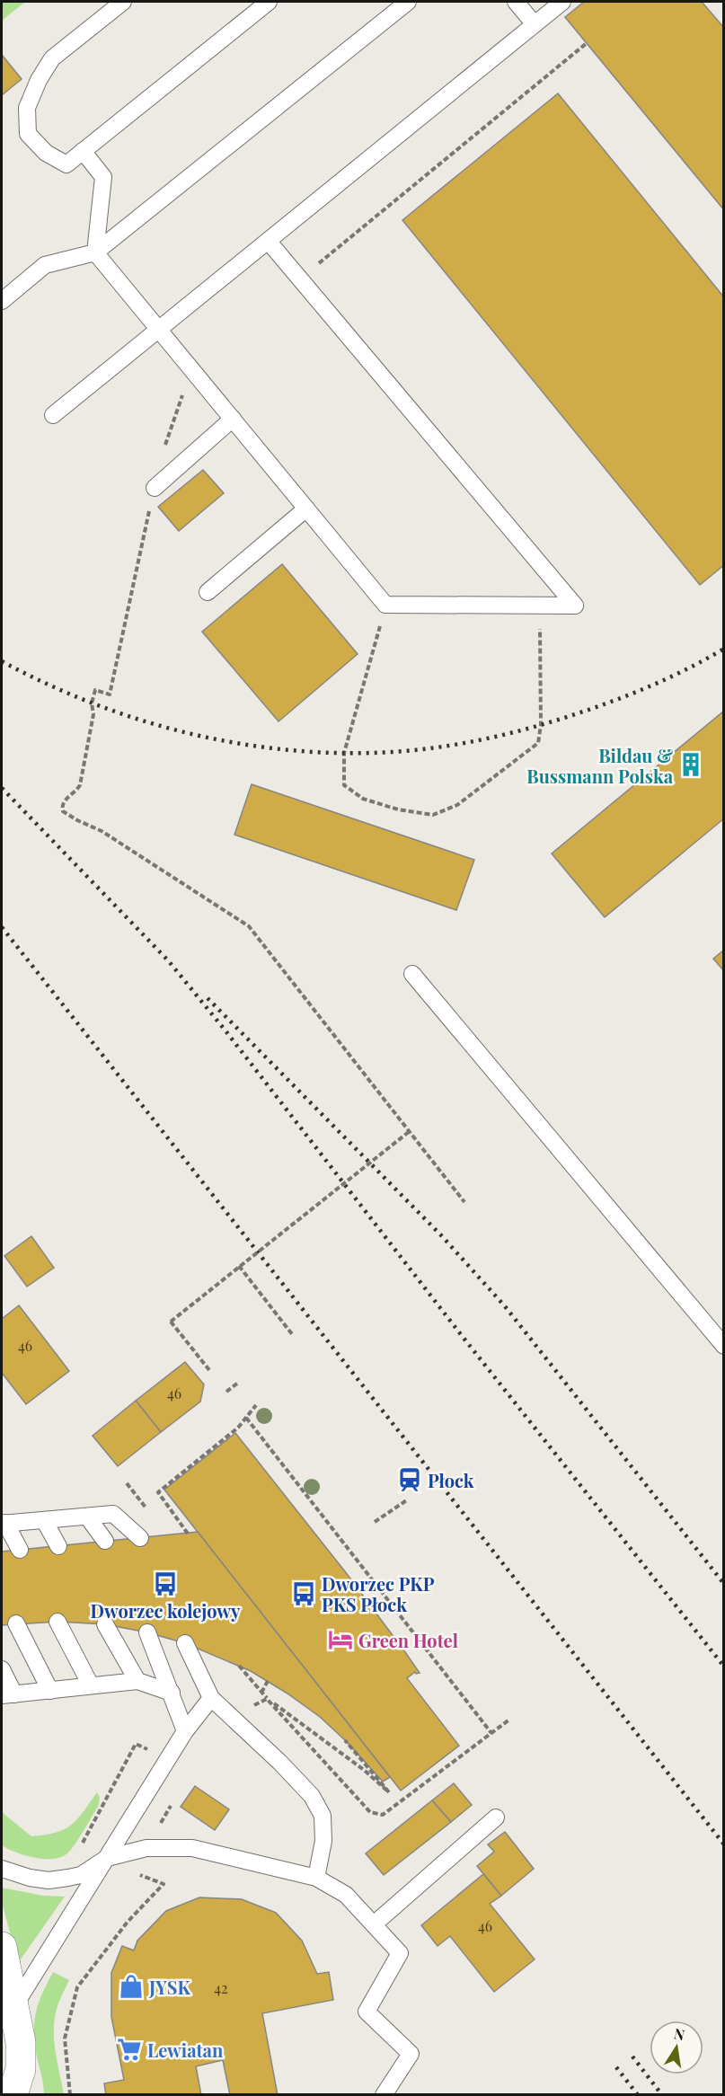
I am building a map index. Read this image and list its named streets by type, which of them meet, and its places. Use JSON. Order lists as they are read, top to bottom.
{
  "places": {
    "building": ["Bildau & Bussmann Polska"],
    "station": ["Płock"],
    "bus stop": ["Dworzec kolejowy", "Dworzec PKP PKS Płock"],
    "hotel": ["Green Hotel"],
    "shop": ["JYSK"],
    "supermarket": ["Lewiatan"]
  },
  "house_numbers": [
    "46",
    "46",
    "46",
    "42"
  ],
  "north": "top"
}
